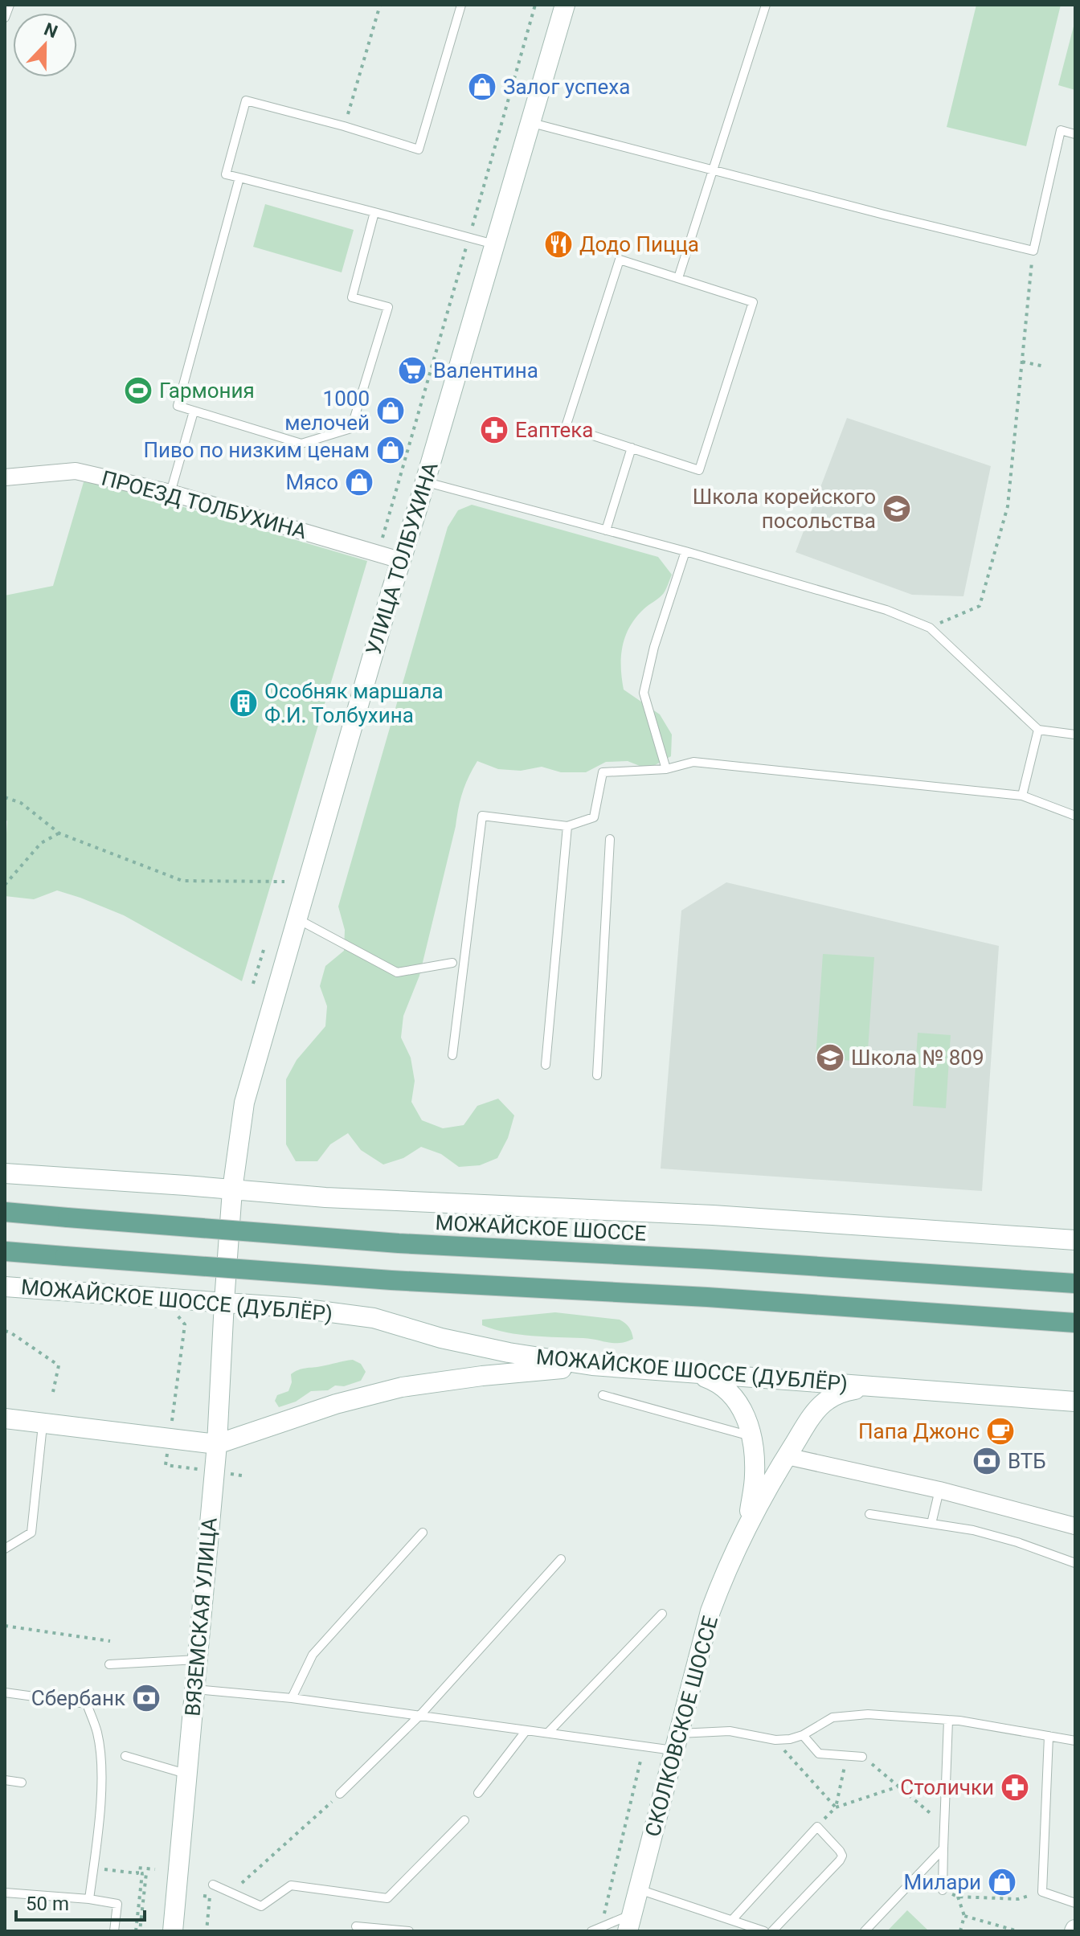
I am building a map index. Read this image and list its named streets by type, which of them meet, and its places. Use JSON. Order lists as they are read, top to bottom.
{
  "streets": {
    "main road": [
      "УЛИЦА ТОЛБУХИНА",
      "МОЖАЙСКОЕ ШОССЕ",
      "МОЖАЙСКОЕ ШОССЕ (ДУБЛЁР)",
      "ВЯЗЕМСКАЯ УЛИЦА",
      "СКОЛКОВСКОЕ ШОССЕ"
    ],
    "street": ["ПРОЕЗД ТОЛБУХИНА"]
  },
  "crossings": [
    ["ПРОЕЗД ТОЛБУХИНА", "УЛИЦА ТОЛБУХИНА"],
    ["УЛИЦА ТОЛБУХИНА", "МОЖАЙСКОЕ ШОССЕ (ДУБЛЁР)"],
    ["УЛИЦА ТОЛБУХИНА", "ВЯЗЕМСКАЯ УЛИЦА"],
    ["МОЖАЙСКОЕ ШОССЕ (ДУБЛЁР)", "ВЯЗЕМСКАЯ УЛИЦА"],
    ["МОЖАЙСКОЕ ШОССЕ (ДУБЛЁР)", "СКОЛКОВСКОЕ ШОССЕ"]
  ],
  "places": {
    "shop": [
      "Залог успеха",
      "1000 мелочей",
      "Пиво по низким ценам",
      "Мясо",
      "Милари"
    ],
    "restaurant": ["Додо Пицца"],
    "supermarket": ["Валентина"],
    "sports": ["Гармония"],
    "pharmacy": ["Еаптека", "Столички"],
    "school or university": ["Школа корейского посольства", "Школа № 809"],
    "building": ["Особняк маршала Ф.И. Толбухина"],
    "cafe": ["Папа Джонс"],
    "bank": ["ВТБ", "Сбербанк"]
  },
  "scale_bar": "50 m",
  "north": "top"
}
